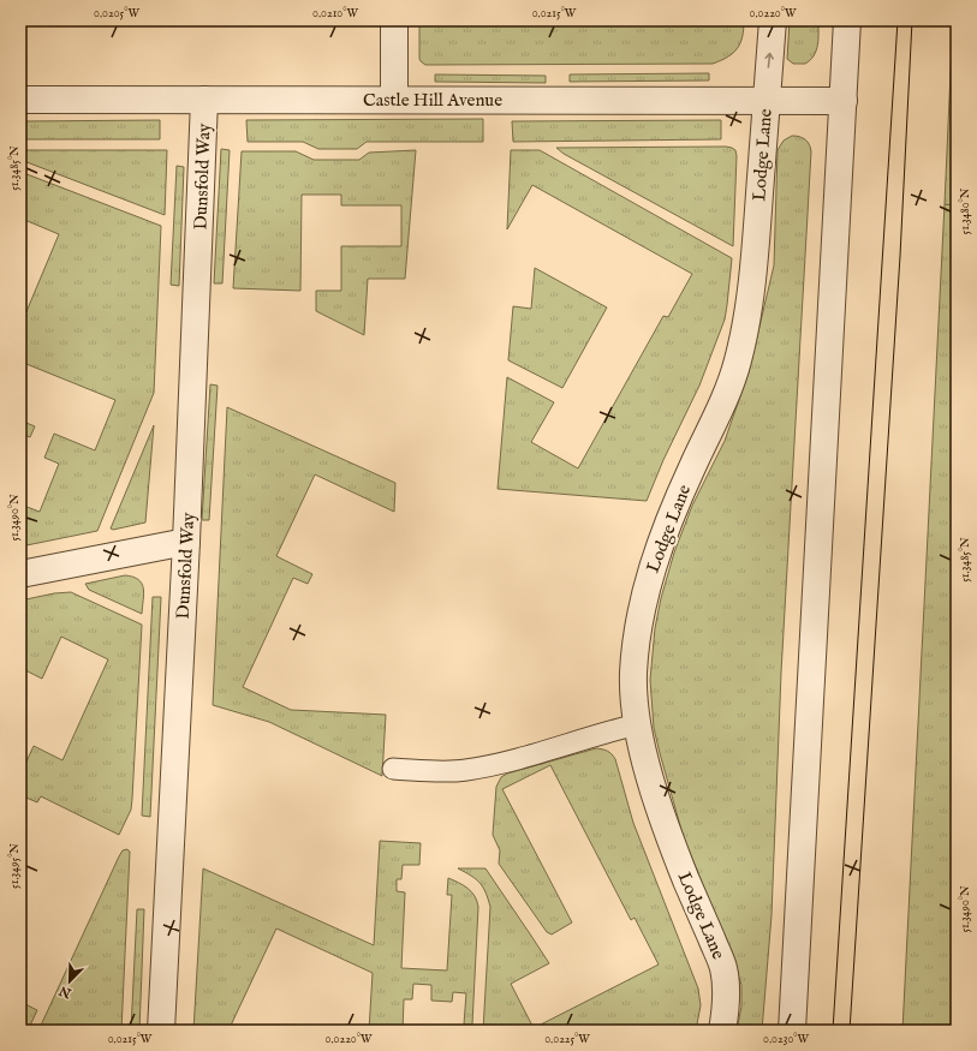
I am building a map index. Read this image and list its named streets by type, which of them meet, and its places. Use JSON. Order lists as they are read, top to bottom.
{
  "streets": {
    "street": ["Castle Hill Avenue", "Lodge Lane", "Dunsfold Way"]
  },
  "crossings": [
    ["Castle Hill Avenue", "Lodge Lane"],
    ["Castle Hill Avenue", "Dunsfold Way"]
  ],
  "north": "bottom left",
  "coordinates": [
    "0.0205°W",
    "0.0210°W",
    "0.0215°W",
    "0.0220°W",
    "51.3485°N",
    "51.3480°N",
    "51.3490°N",
    "51.3495°N",
    "0.0225°W",
    "0.0230°W"
  ]
}
